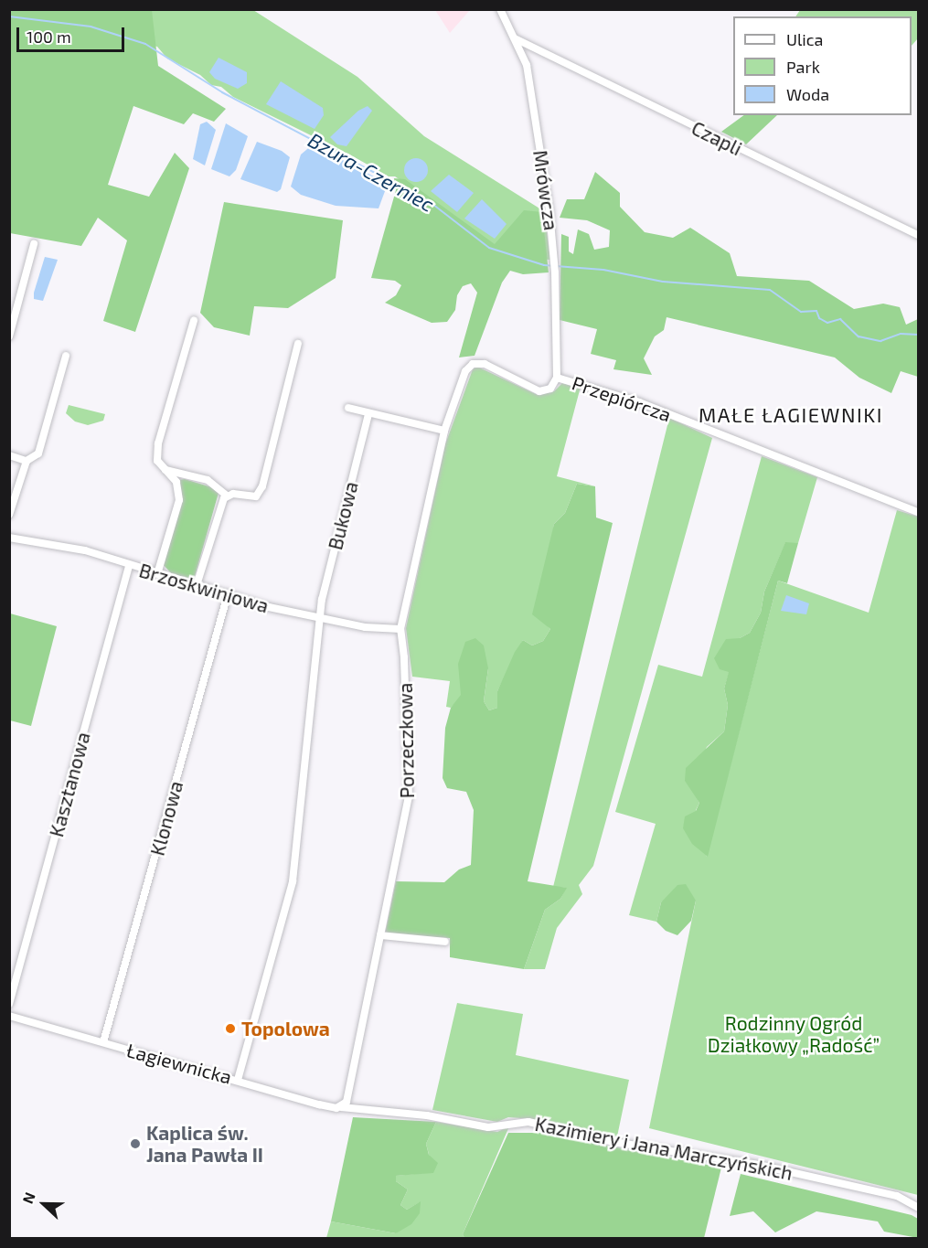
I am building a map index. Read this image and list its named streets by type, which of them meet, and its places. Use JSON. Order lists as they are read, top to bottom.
{
  "streets": {
    "street": [
      "Czapli",
      "Mrówcza",
      "Przepiórcza",
      "Bukowa",
      "Brzoskwiniowa",
      "Porzeczkowa",
      "Kasztanowa",
      "Klonowa",
      "Łagiewnicka",
      "Kazimiery i Jana Marczyńskich"
    ]
  },
  "crossings": [
    ["Czapli", "Mrówcza"],
    ["Mrówcza", "Przepiórcza"],
    ["Przepiórcza", "Porzeczkowa"],
    ["Bukowa", "Brzoskwiniowa"],
    ["Brzoskwiniowa", "Porzeczkowa"],
    ["Brzoskwiniowa", "Kasztanowa"],
    ["Brzoskwiniowa", "Klonowa"],
    ["Porzeczkowa", "Łagiewnicka"],
    ["Porzeczkowa", "Kazimiery i Jana Marczyńskich"],
    ["Klonowa", "Łagiewnicka"],
    ["Łagiewnicka", "Kazimiery i Jana Marczyńskich"]
  ],
  "districts": ["MAŁE ŁAGIEWNIKI"],
  "water": ["Bzura-Czerniec"],
  "parks": ["Rodzinny Ogród Działkowy „Radość”"],
  "places": ["Topolowa", "Kaplica św. Jana Pawła II"],
  "legend": ["Ulica", "Park", "Woda"],
  "scale_bar": "100 m",
  "north": "left"
}
